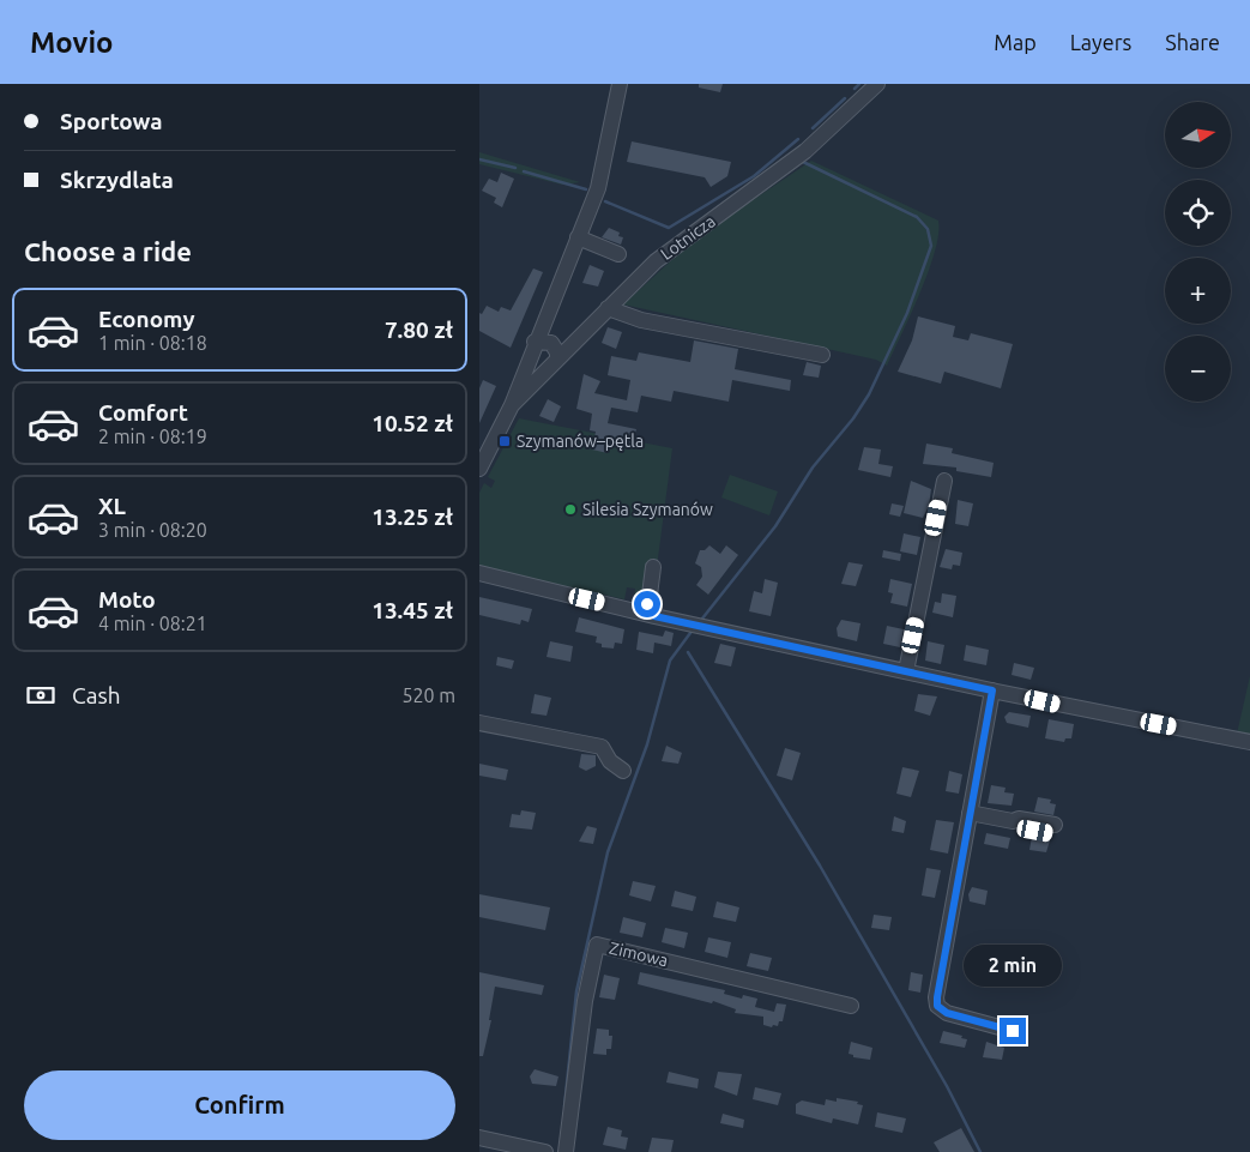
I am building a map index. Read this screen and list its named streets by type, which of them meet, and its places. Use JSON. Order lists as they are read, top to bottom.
{
  "streets": {
    "street": ["Lotnicza", "Zimowa"]
  },
  "places": {
    "transit": ["Szymanów–pętla"],
    "other": ["Silesia Szymanów"]
  },
  "north": "right",
  "page": {
    "header": "Movio",
    "nav": ["Map", "Layers", "Share"],
    "banner": ["Sportowa", "Skrzydlata"],
    "map_buttons": ["+", "−"],
    "heading": "Choose a ride",
    "list": [
      {
        "name": "Economy",
        "note": "1 min · 08:18",
        "value": "7.80 zł"
      },
      {
        "name": "Comfort",
        "note": "2 min · 08:19",
        "value": "10.52 zł"
      },
      {
        "name": "XL",
        "note": "3 min · 08:20",
        "value": "13.25 zł"
      },
      {
        "name": "Moto",
        "note": "4 min · 08:21",
        "value": "13.45 zł"
      }
    ],
    "pay": ["Cash", "520 m"],
    "bubble": "2 min",
    "buttons": "Confirm"
  }
}
